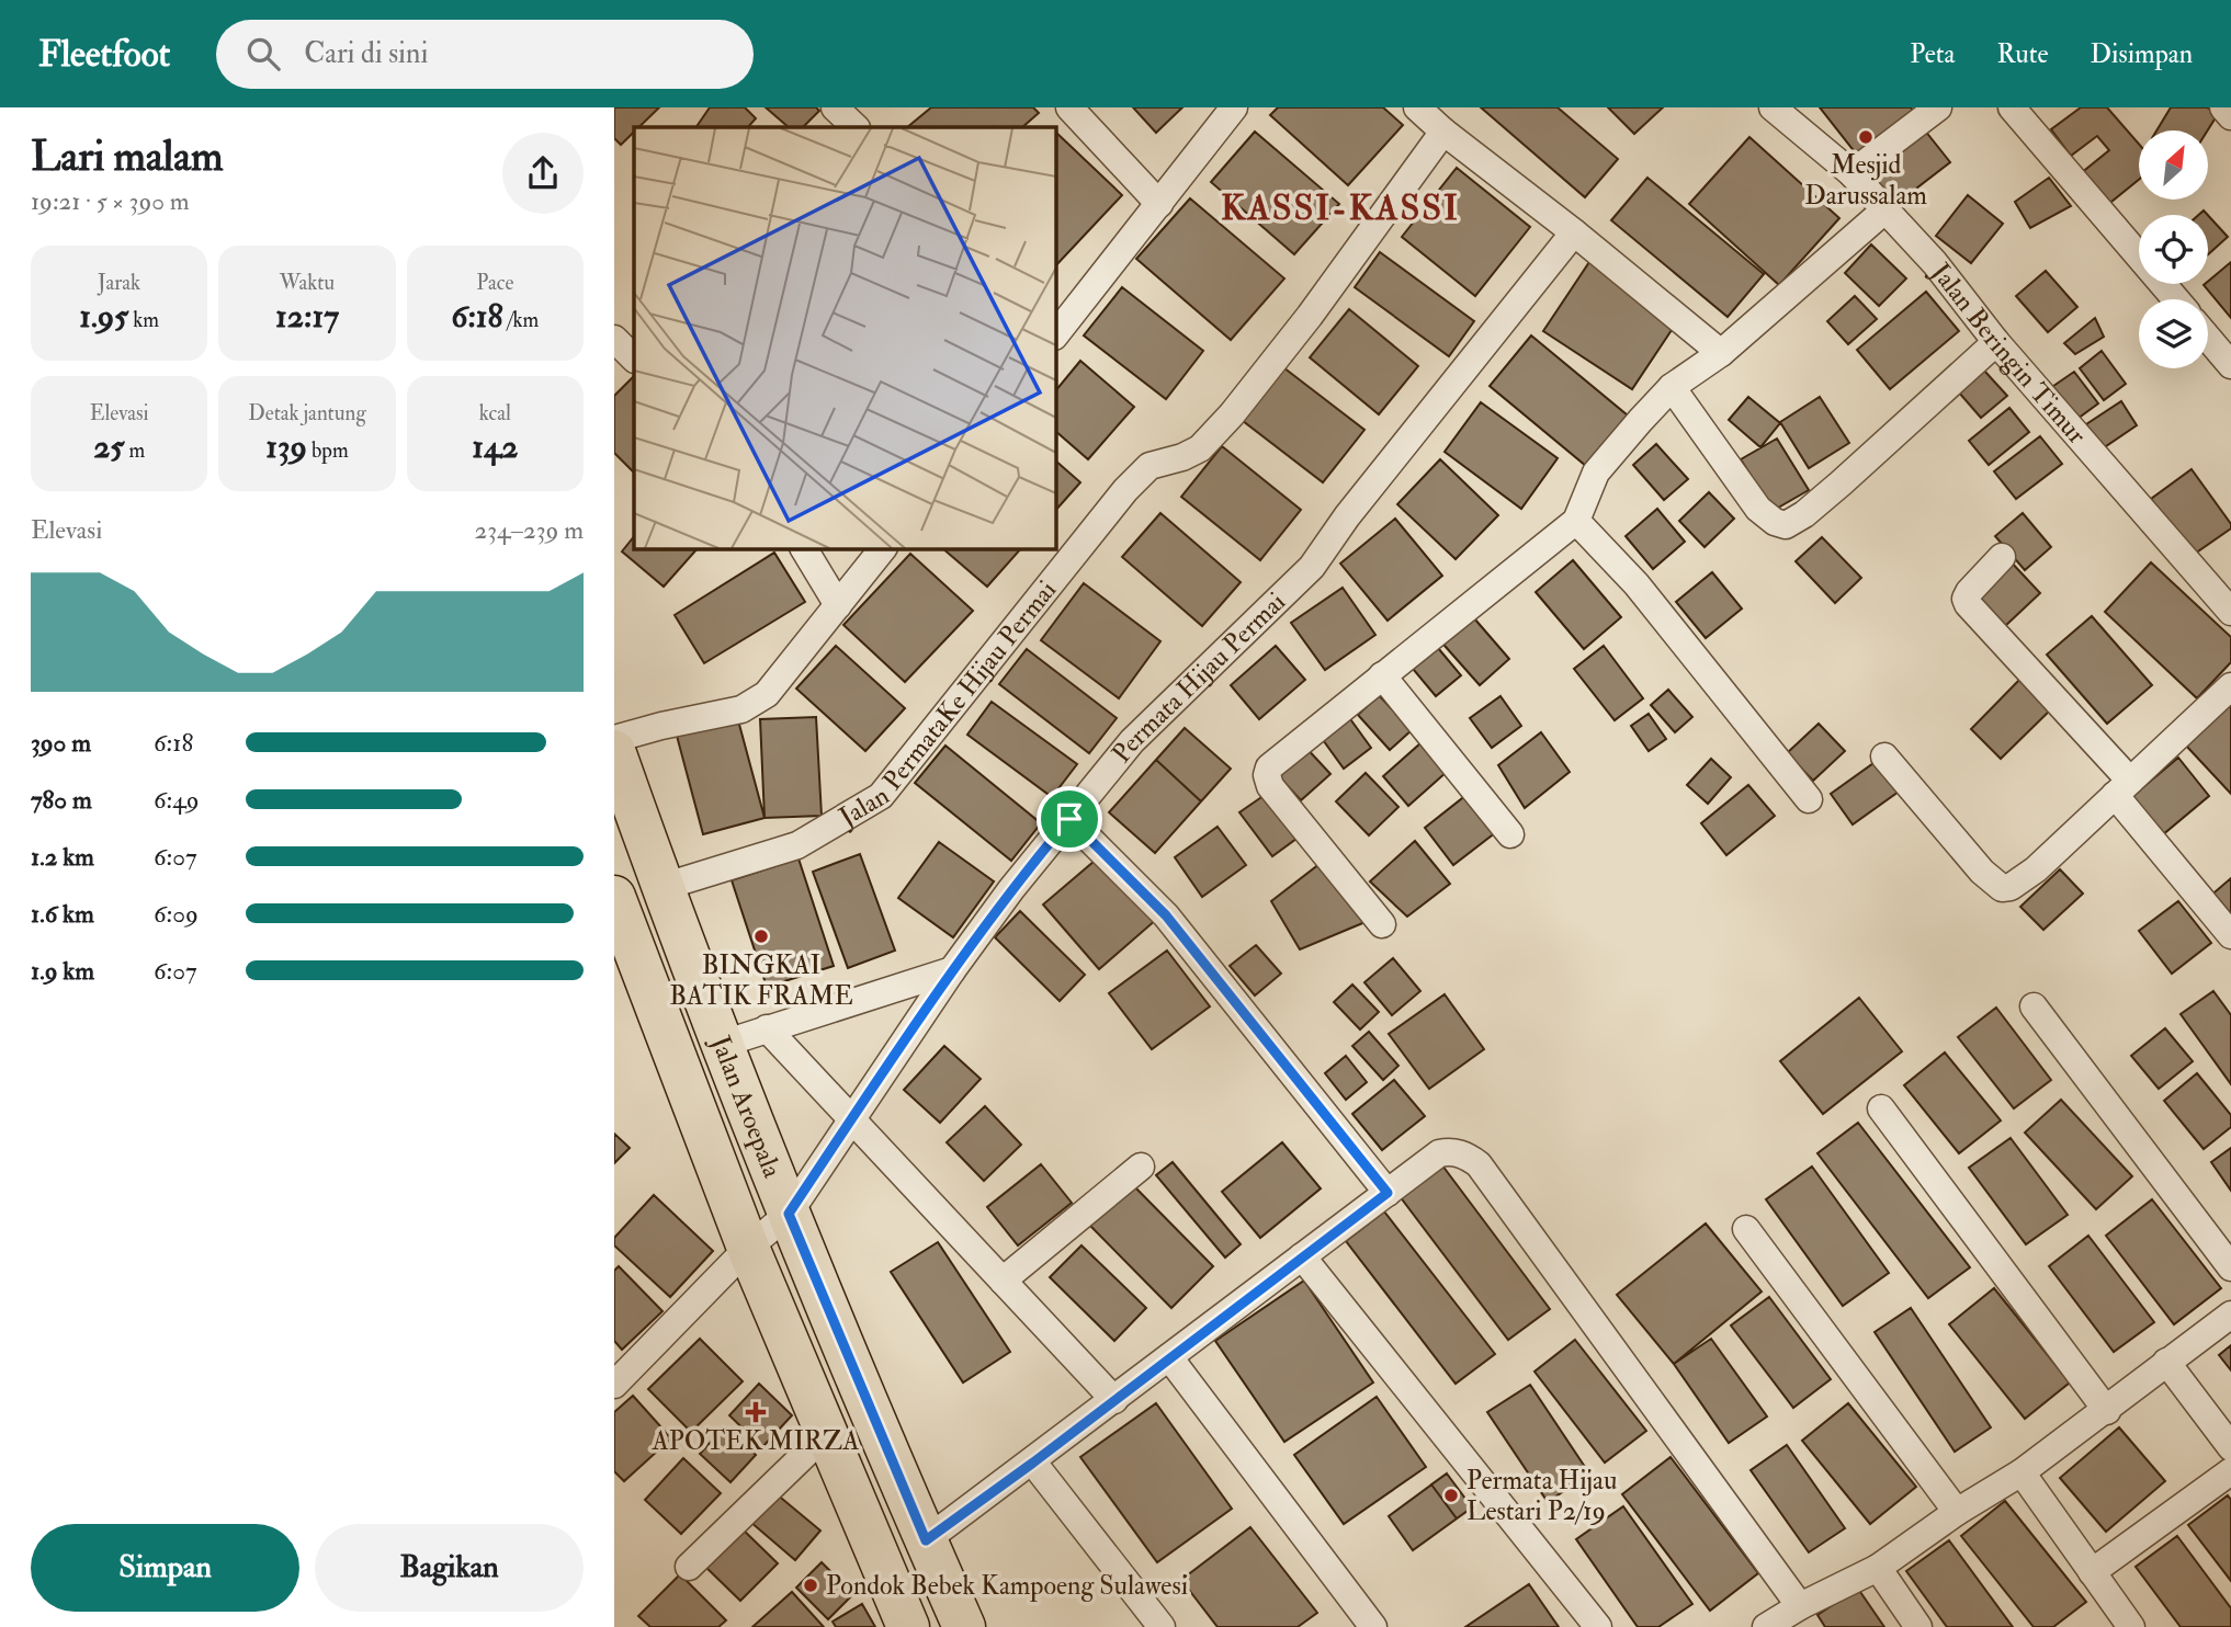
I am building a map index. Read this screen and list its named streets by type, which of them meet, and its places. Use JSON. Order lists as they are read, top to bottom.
{
  "streets": {
    "main road": ["Jalan Aroepala"],
    "street": ["Jalan Beringin Timur", "Permata Hijau Permai", "Jalan PermataKe Hijau Permai"]
  },
  "crossings": [
    ["Permata Hijau Permai", "Jalan Aroepala"],
    ["Jalan PermataKe Hijau Permai", "Jalan Aroepala"]
  ],
  "districts": ["KASSI-KASSI"],
  "places": {
    "other": [
      "Mesjid Darussalam",
      "BINGKAI BATIK FRAME",
      "Permata Hijau Lestari P2/19",
      "Pondok Bebek Kampoeng Sulawesi"
    ],
    "health": ["APOTEK MIRZA"]
  },
  "north": "top right",
  "page": {
    "header": "Fleetfoot",
    "search": "Cari di sini",
    "nav": ["Peta", "Rute", "Disimpan"],
    "heading": ["Lari malam", "19:21 · 5 × 390 m"],
    "stats": [
      ["Jarak", "1.95 km"],
      ["Waktu", "12:17"],
      ["Pace", "6:18 /km"],
      ["Elevasi", "25 m"],
      ["Detak jantung", "139 bpm"],
      ["kcal", "142"]
    ],
    "chart": ["Elevasi", "234–239 m"],
    "list": [
      {
        "name": "390 m",
        "note": "6:18"
      },
      {
        "name": "780 m",
        "note": "6:49"
      },
      {
        "name": "1.2 km",
        "note": "6:07"
      },
      {
        "name": "1.6 km",
        "note": "6:09"
      },
      {
        "name": "1.9 km",
        "note": "6:07"
      }
    ],
    "buttons": ["Simpan", "Bagikan"]
  }
}
